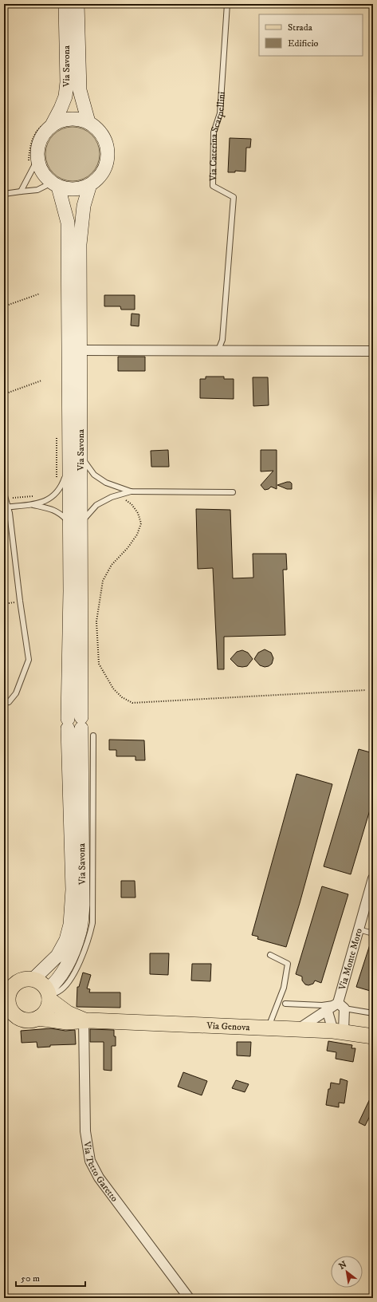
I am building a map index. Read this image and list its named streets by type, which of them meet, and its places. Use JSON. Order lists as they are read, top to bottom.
{
  "streets": {
    "main road": ["Via Genova"],
    "street": ["Via Savona", "Via Monte Moro", "Via Tetto Garetto"],
    "lane": ["Via Caterina Scarpellini"]
  },
  "crossings": [
    ["Via Savona", "Via Genova"],
    ["Via Monte Moro", "Via Genova"],
    ["Via Genova", "Via Tetto Garetto"]
  ],
  "legend": ["Strada", "Edificio"],
  "scale_bar": "50 m",
  "north": "top left"
}
